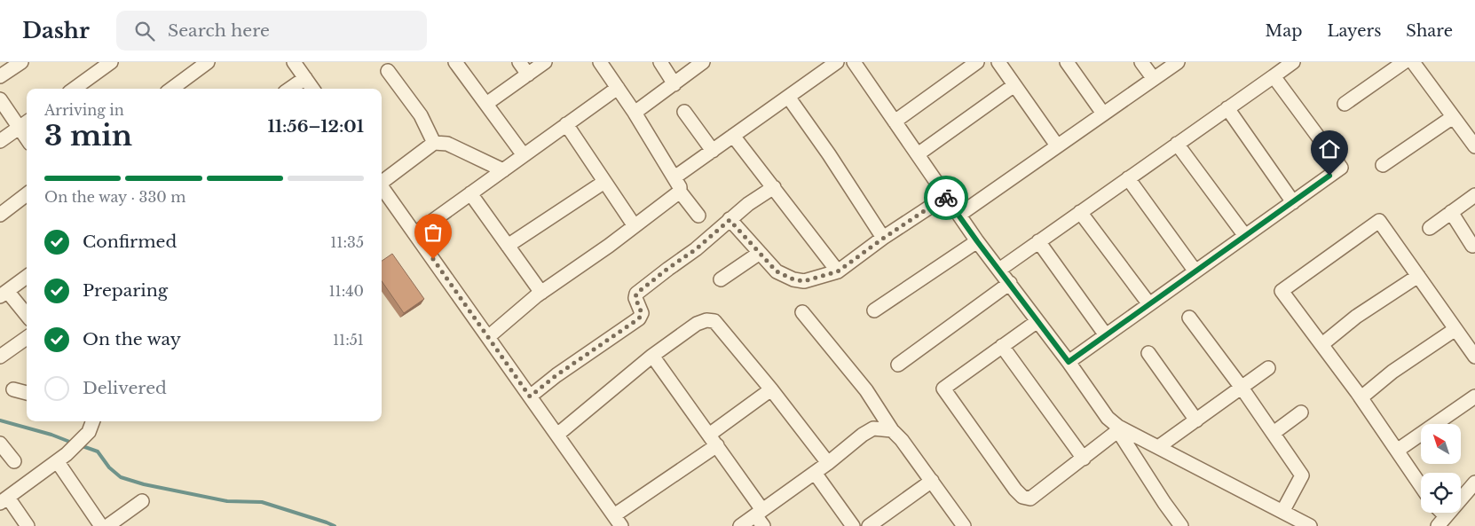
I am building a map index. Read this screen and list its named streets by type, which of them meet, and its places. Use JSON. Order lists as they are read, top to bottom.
{
  "north": "top left",
  "page": {
    "header": "Dashr",
    "search": "Search here",
    "nav": ["Map", "Layers", "Share"],
    "heading": ["3 min", "Arriving in", "11:56–12:01"],
    "bar": "On the way · 330 m",
    "list": [
      ["Confirmed", "11:35"],
      ["Preparing", "11:40"],
      ["On the way", "11:51"],
      "Delivered"
    ]
  }
}
